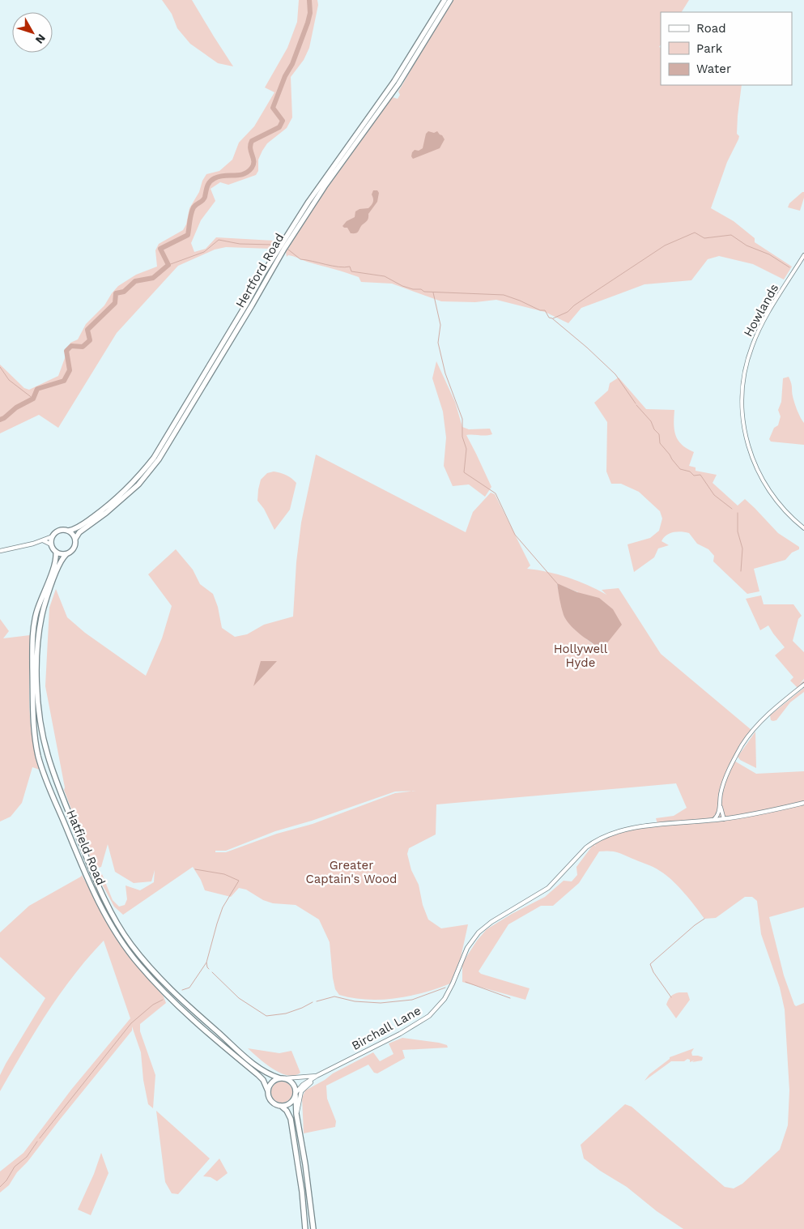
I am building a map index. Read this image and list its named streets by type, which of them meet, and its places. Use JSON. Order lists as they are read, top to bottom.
{
  "streets": {
    "highway": ["Hertford Road", "Hatfield Road"],
    "main road": ["Birchall Lane"],
    "street": ["Howlands"]
  },
  "crossings": [
    ["Hertford Road", "Hatfield Road"],
    ["Hatfield Road", "Birchall Lane"]
  ],
  "parks": ["Hollywell Hyde", "Greater Captain's Wood"],
  "legend": ["Road", "Park", "Water"],
  "north": "bottom right"
}
